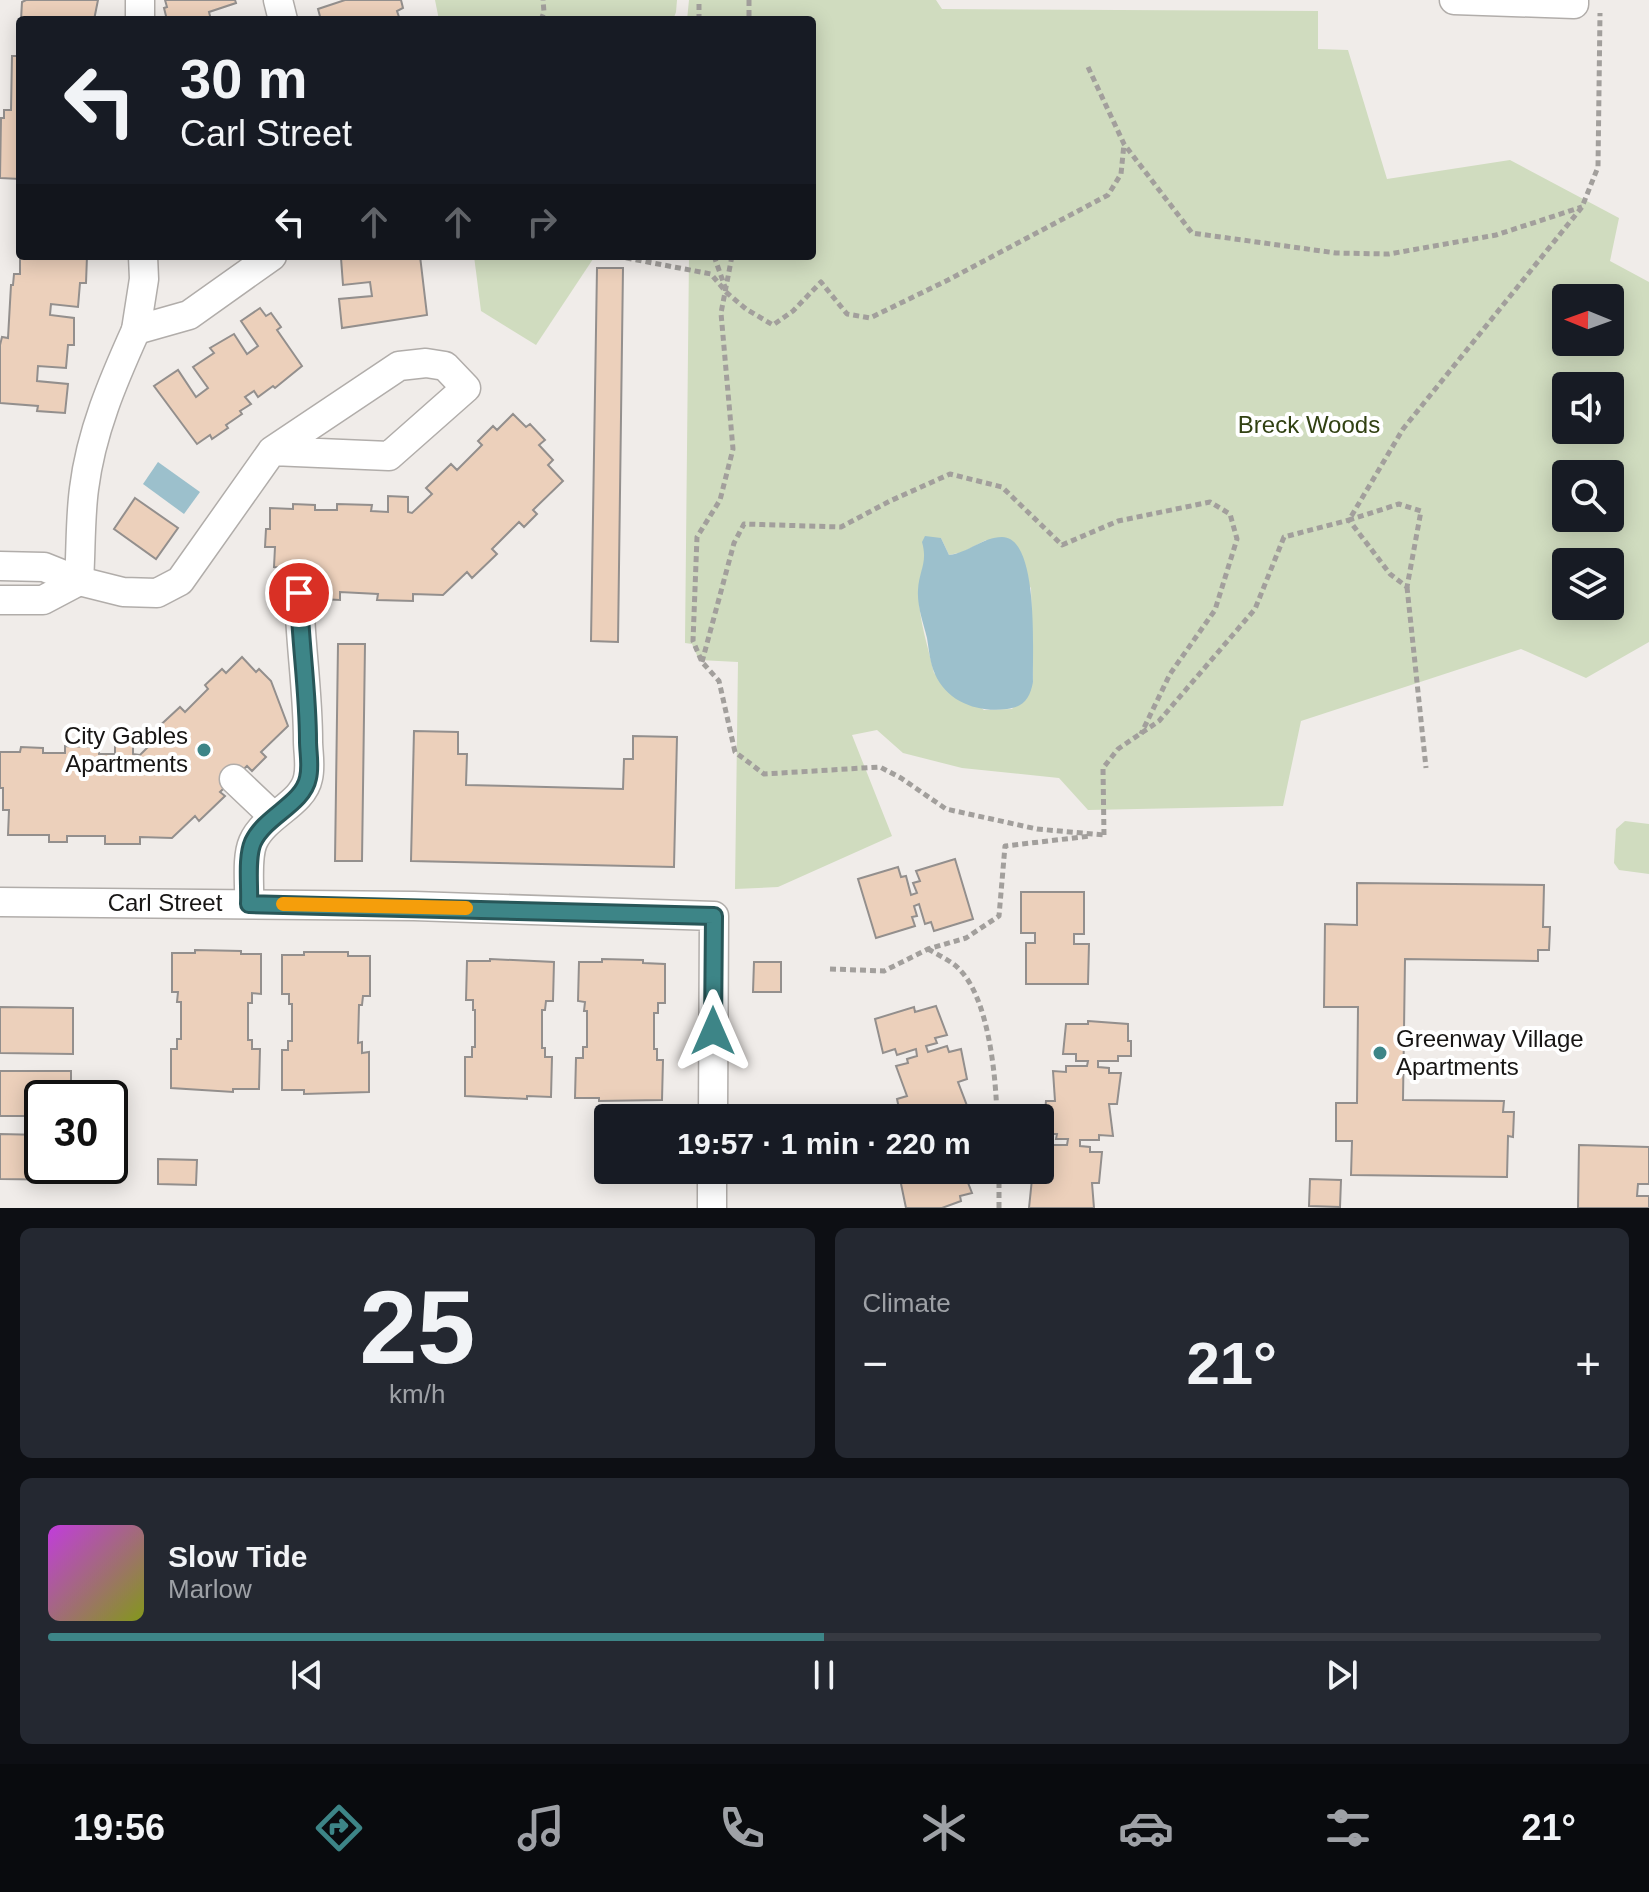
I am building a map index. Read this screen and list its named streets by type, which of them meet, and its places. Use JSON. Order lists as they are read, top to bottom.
{
  "streets": {
    "street": ["Carl Street"]
  },
  "parks": ["Breck Woods"],
  "places": ["City Gables Apartments", "Greenway Village Apartments"],
  "north": "left",
  "page": {
    "turn": ["30 m", "Carl Street"],
    "limit": "30",
    "trip": "19:57 · 1 min · 220 m",
    "tile": [
      ["25", "km/h"],
      "Climate"
    ],
    "heat": ["−", "21°", "+"],
    "song": ["Slow Tide", "Marlow"],
    "tabs": ["19:56", "21°"]
  }
}
